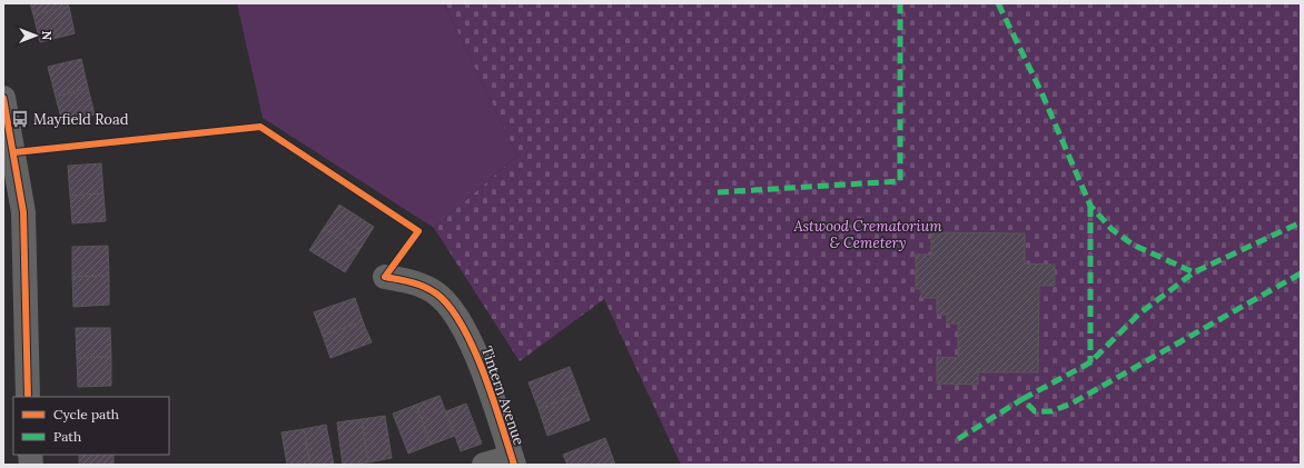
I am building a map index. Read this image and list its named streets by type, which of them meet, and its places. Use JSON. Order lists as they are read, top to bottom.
{
  "streets": {
    "street": ["Tintern Avenue"]
  },
  "parks": ["Astwood Crematorium & Cemetery"],
  "places": {
    "bus stop": ["Mayfield Road"]
  },
  "legend": ["Cycle path", "Path"],
  "north": "right"
}
